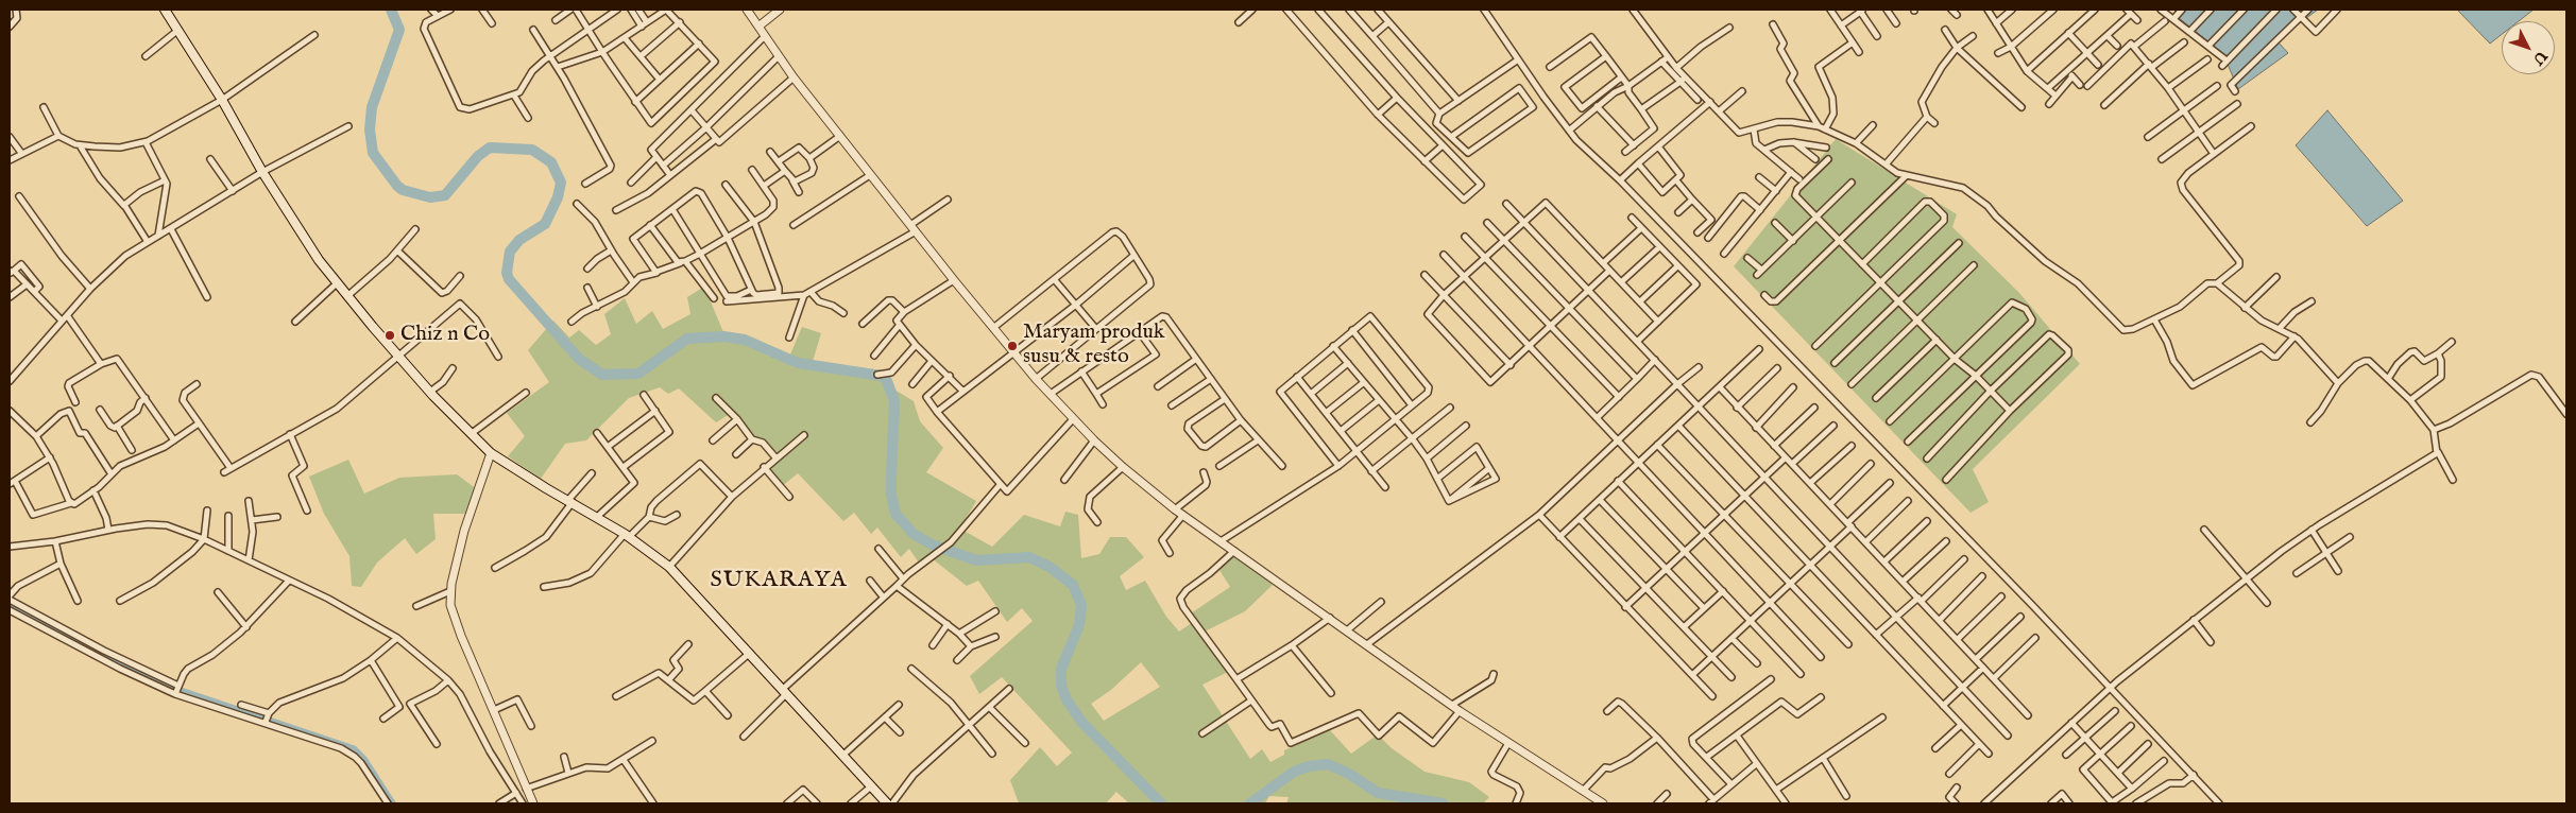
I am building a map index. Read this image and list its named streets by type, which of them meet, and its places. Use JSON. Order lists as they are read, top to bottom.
{
  "districts": ["SUKARAYA"],
  "places": ["Chiz n Co", "Maryam produk susu & resto"],
  "north": "bottom right"
}
